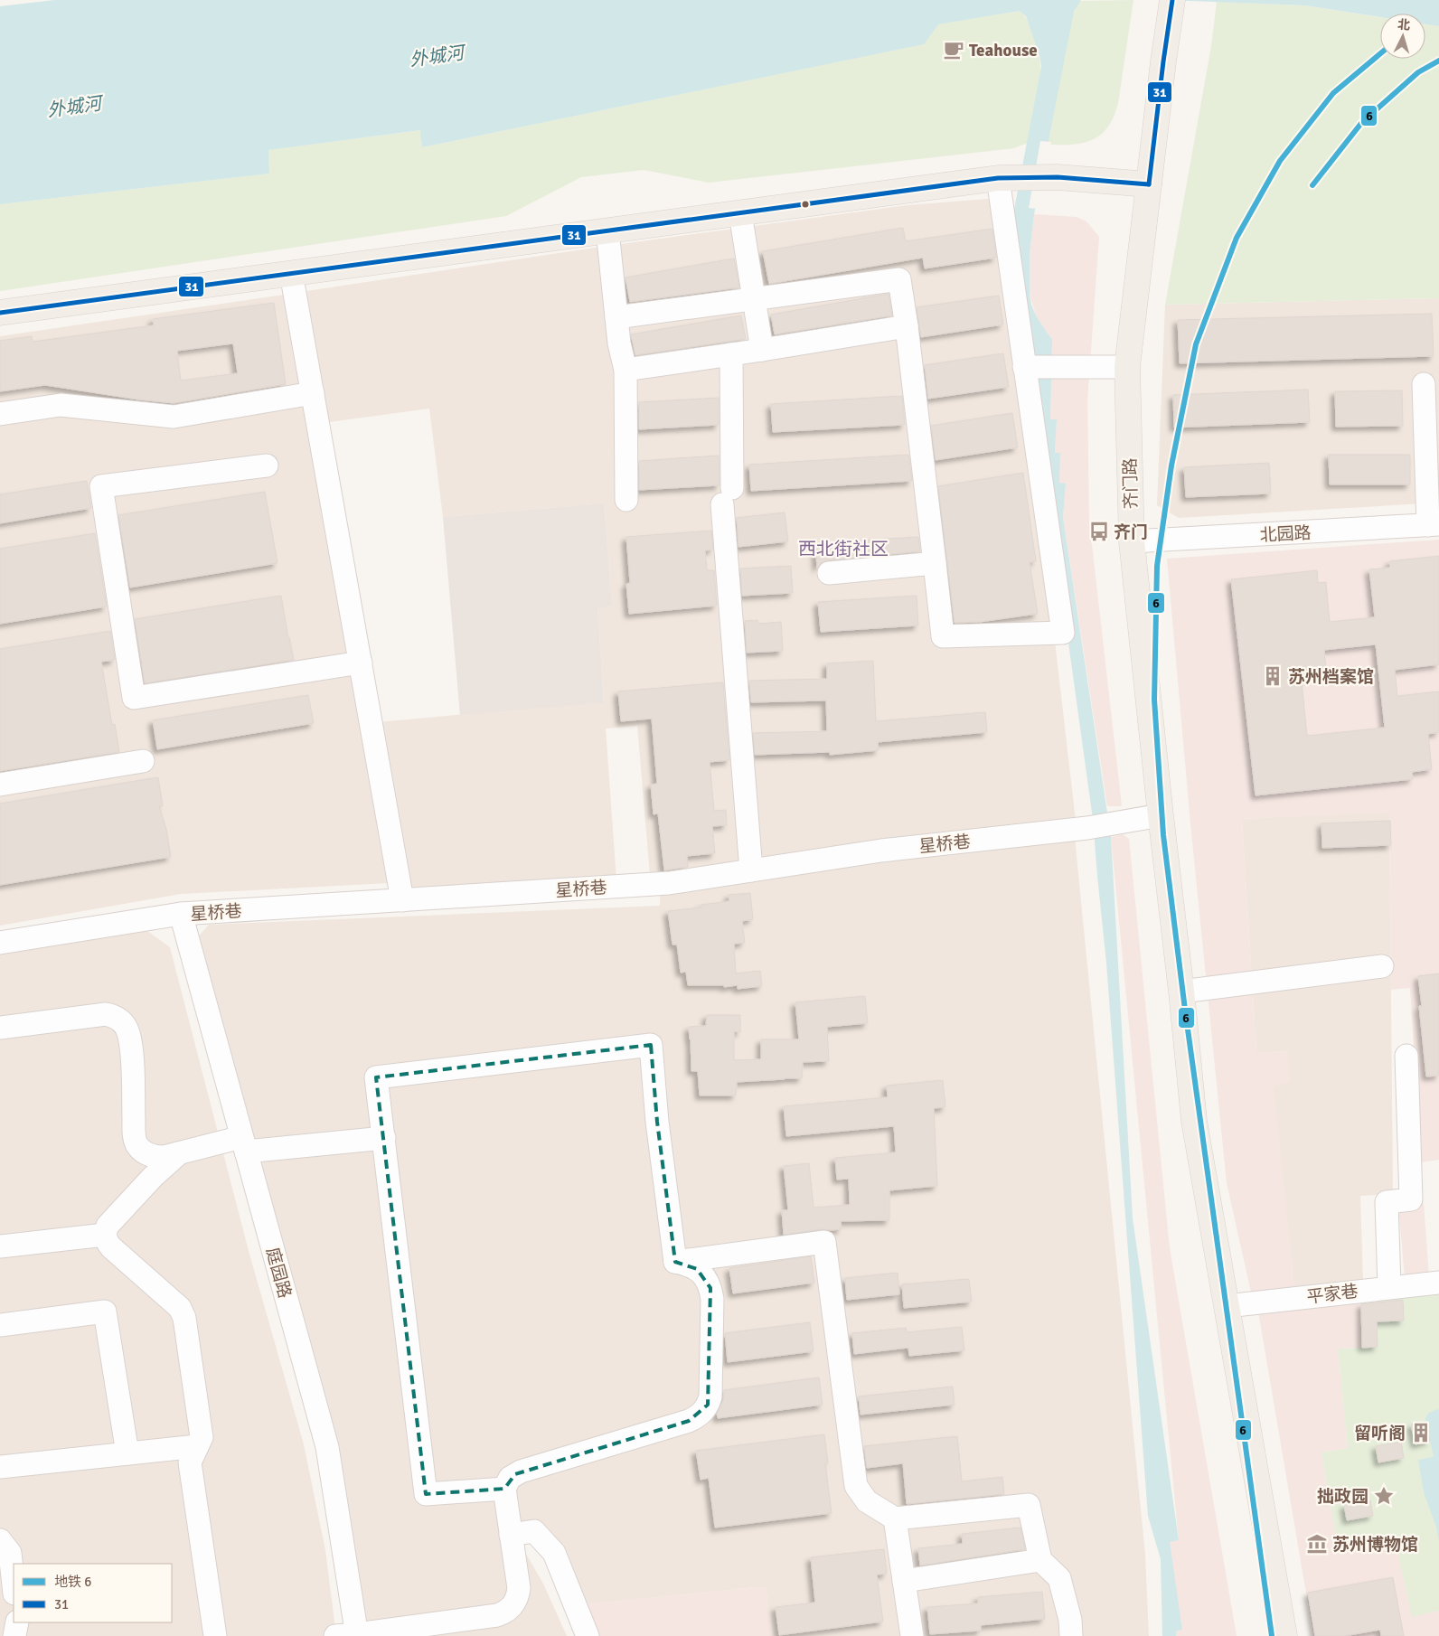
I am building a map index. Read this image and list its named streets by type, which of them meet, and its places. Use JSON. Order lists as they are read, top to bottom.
{
  "streets": {
    "main road": ["齐门路"],
    "street": [
      "北园路",
      "星桥巷",
      "庭园路",
      "平家巷"
    ]
  },
  "crossings": [
    ["齐门路", "北园路"],
    ["齐门路", "星桥巷"],
    ["齐门路", "平家巷"],
    ["星桥巷", "庭园路"]
  ],
  "districts": ["西北街社区"],
  "water": ["外城河"],
  "places": {
    "cafe": ["Teahouse"],
    "bus stop": ["齐门"],
    "building": ["苏州档案馆", "留听阁"],
    "place": ["拙政园"],
    "museum": ["苏州博物馆"]
  },
  "lines": ["transit line 31", "metro line 6"],
  "legend": ["地铁 6", "31"],
  "north": "top"
}
